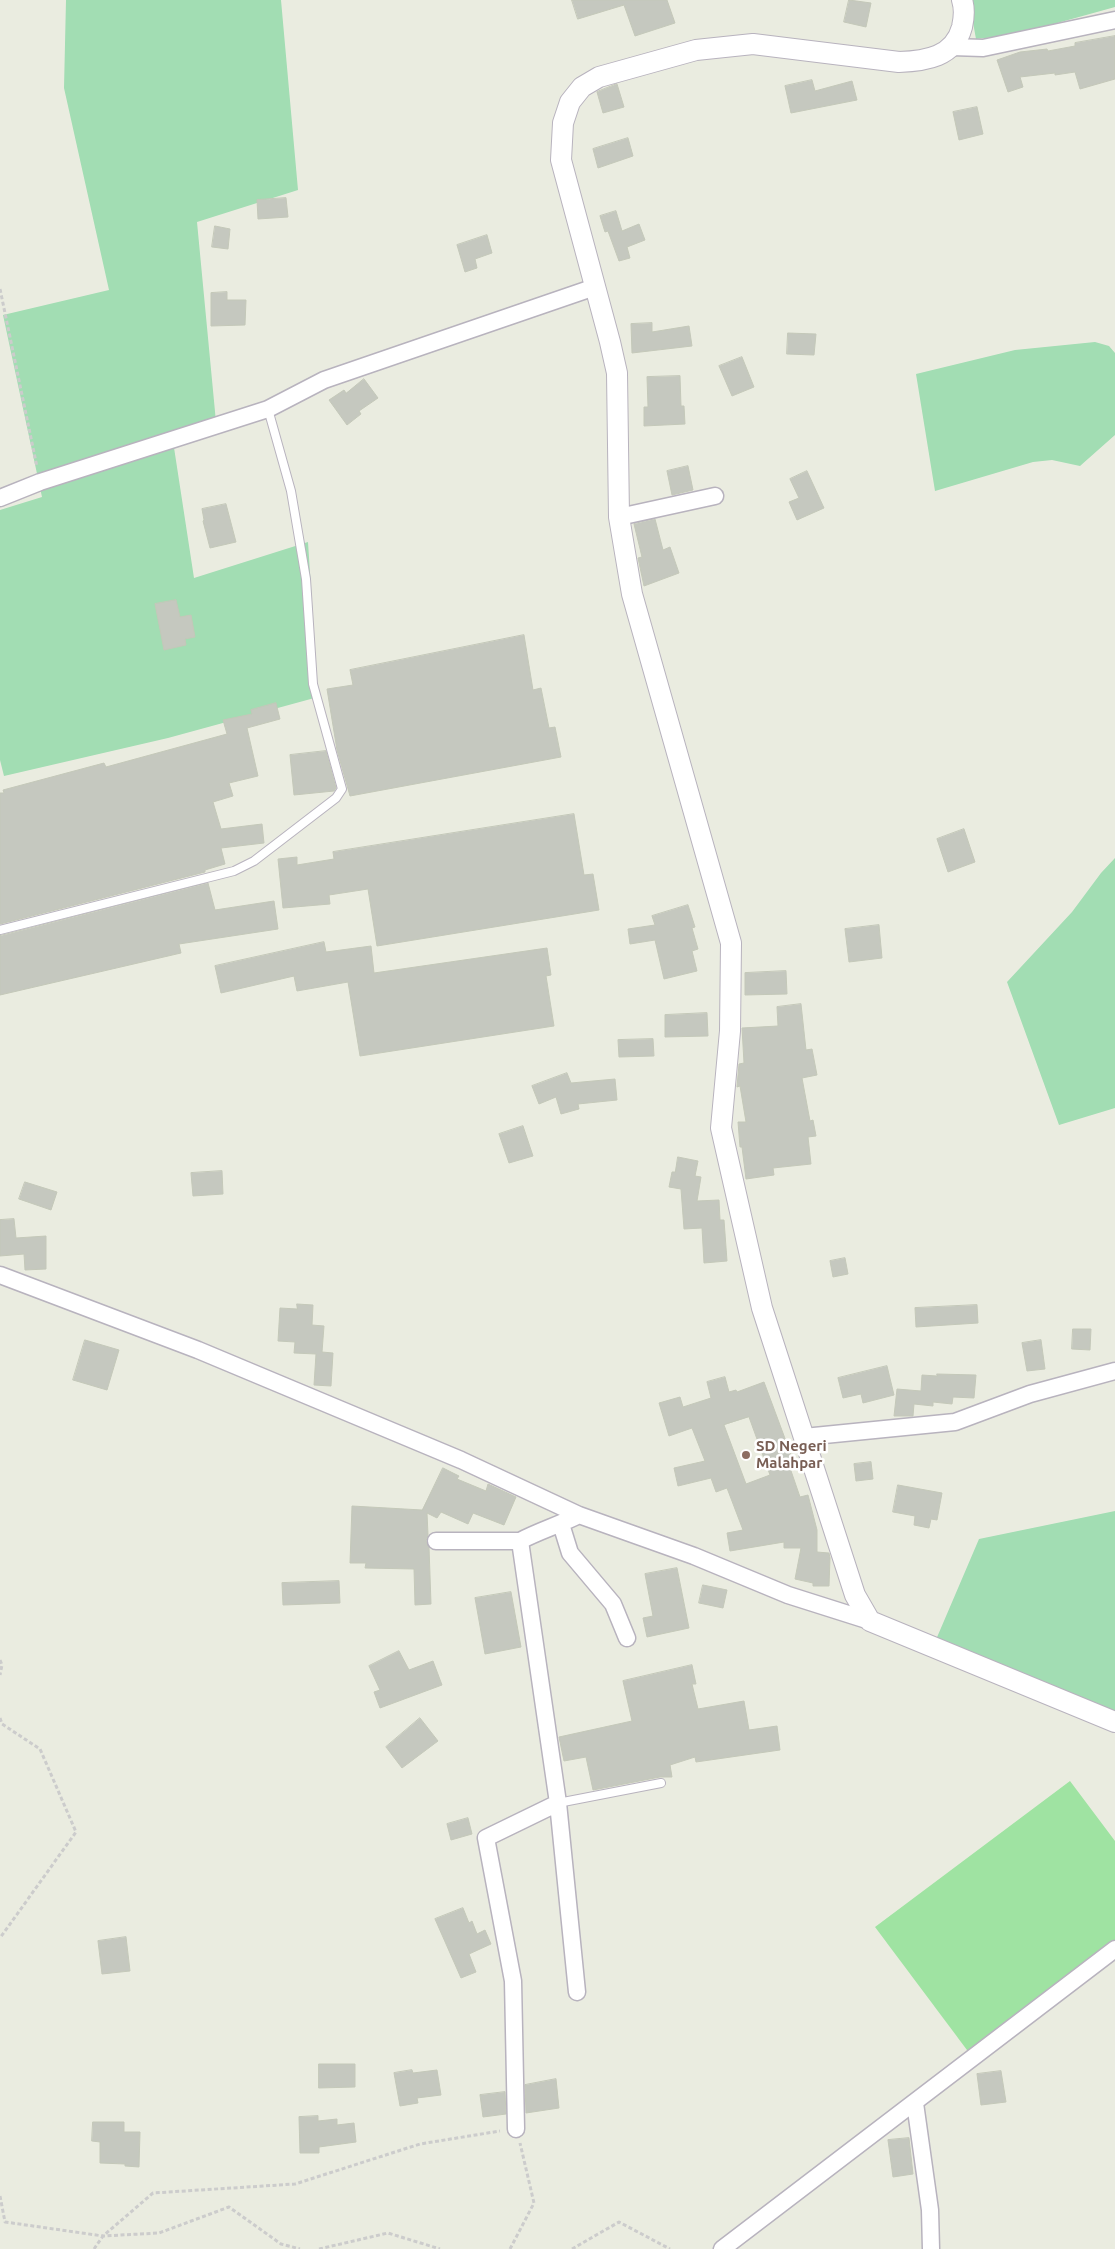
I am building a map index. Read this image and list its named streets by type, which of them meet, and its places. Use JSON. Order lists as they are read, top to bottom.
{
  "places": ["SD Negeri Malahpar"]
}
